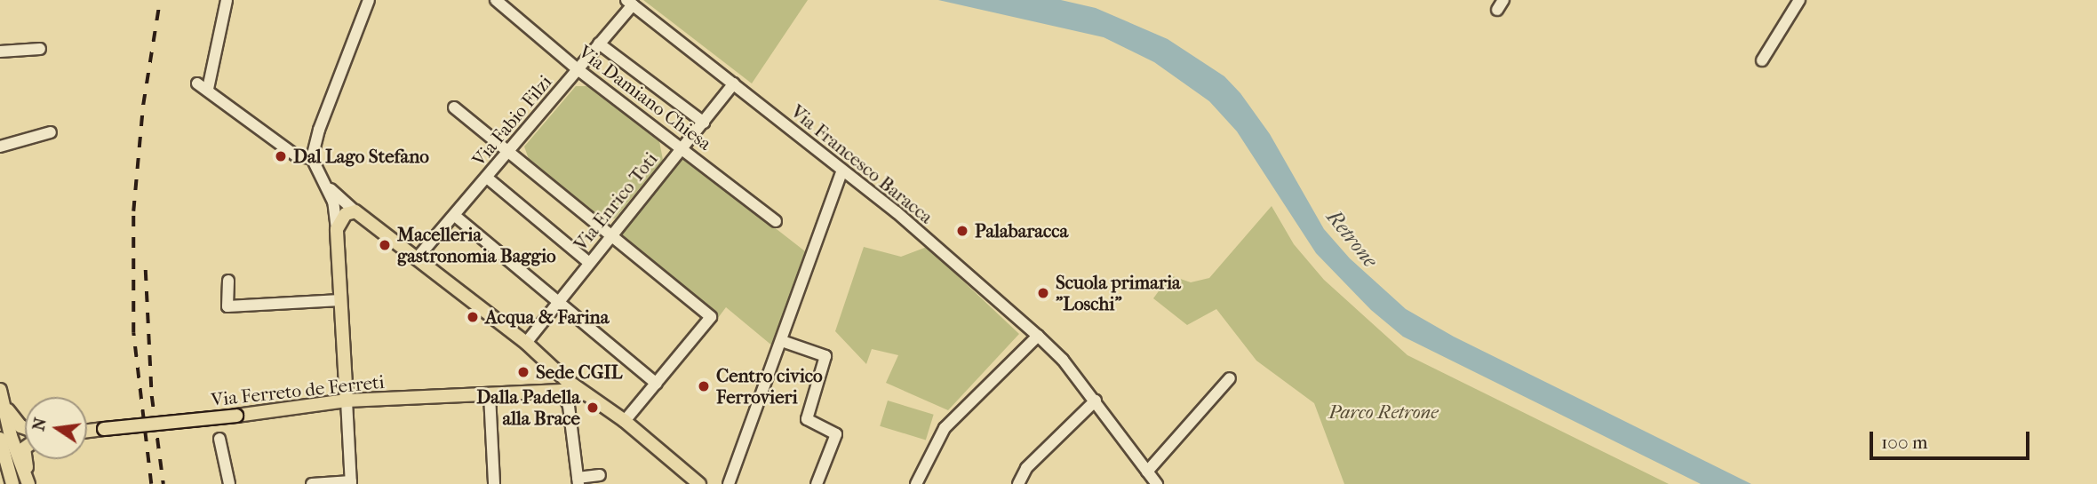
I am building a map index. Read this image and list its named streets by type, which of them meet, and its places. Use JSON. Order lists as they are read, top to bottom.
{
  "streets": {
    "main road": ["Via Ferreto de Ferreti"],
    "street": [
      "Via Damiano Chiesa",
      "Via Fabio Filzi",
      "Via Francesco Baracca",
      "Via Enrico Toti"
    ]
  },
  "crossings": [
    ["Via Damiano Chiesa", "Via Fabio Filzi"],
    ["Via Damiano Chiesa", "Via Enrico Toti"],
    ["Via Fabio Filzi", "Via Francesco Baracca"],
    ["Via Francesco Baracca", "Via Enrico Toti"]
  ],
  "water": ["Retrone"],
  "parks": ["Parco Retrone"],
  "places": [
    "Dal Lago Stefano",
    "Palabaracca",
    "Macelleria gastronomia Baggio",
    "Scuola primaria \"Loschi\"",
    "Acqua & Farina",
    "Sede CGIL",
    "Centro civico Ferrovieri",
    "Dalla Padella alla Brace"
  ],
  "scale_bar": "100 m",
  "north": "left"
}
